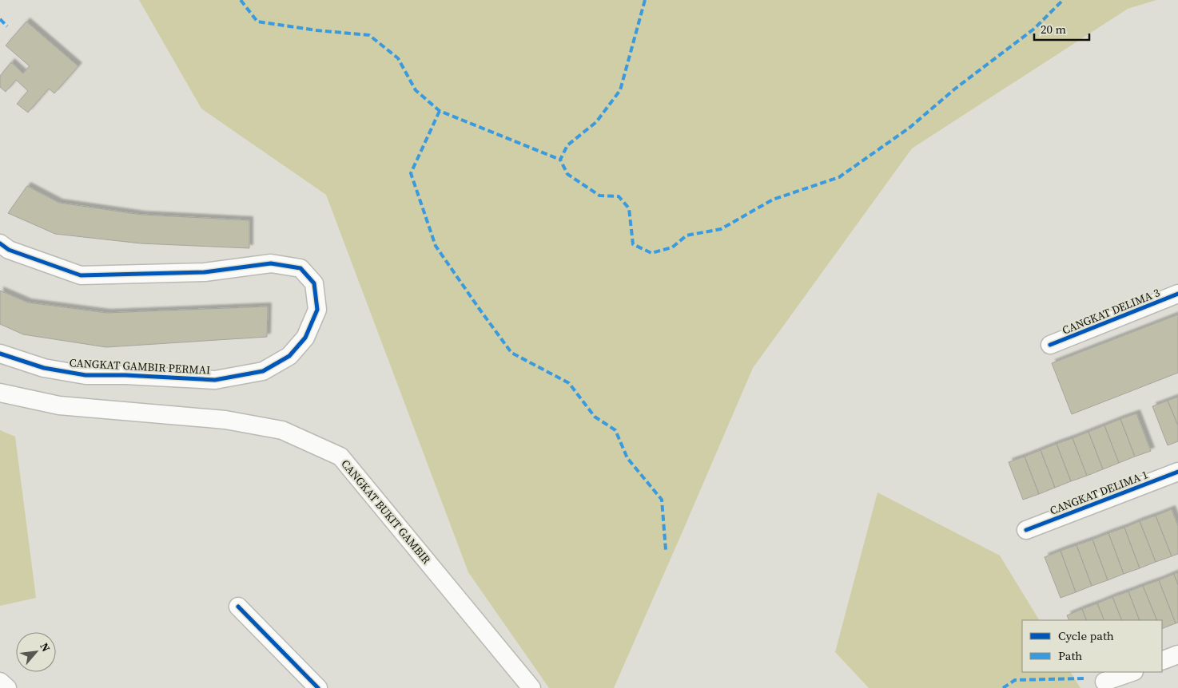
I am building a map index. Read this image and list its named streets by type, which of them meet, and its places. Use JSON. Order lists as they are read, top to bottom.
{
  "streets": {
    "street": [
      "CANGKAT DELIMA 3",
      "CANGKAT GAMBIR PERMAI",
      "CANGKAT DELIMA 1",
      "CANGKAT BUKIT GAMBIR"
    ]
  },
  "legend": ["Cycle path", "Path"],
  "scale_bar": "20 m",
  "north": "top right"
}
